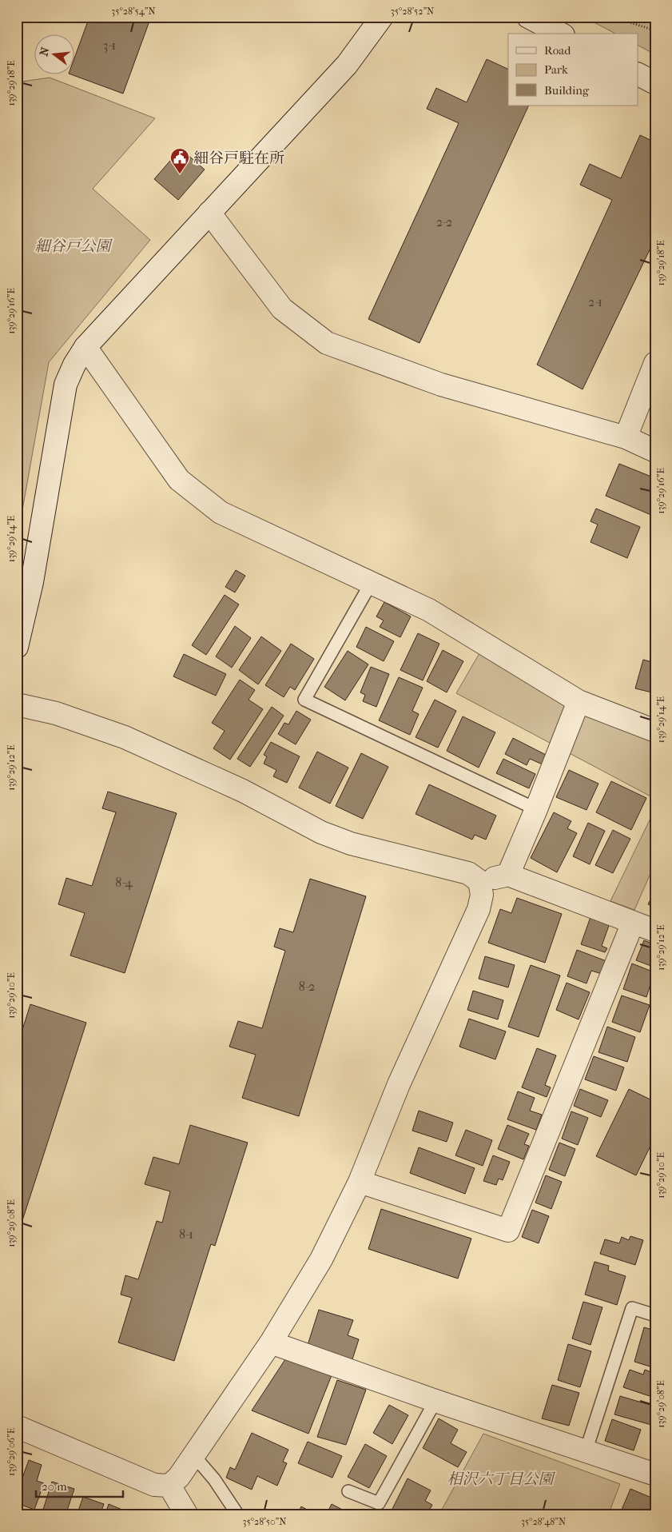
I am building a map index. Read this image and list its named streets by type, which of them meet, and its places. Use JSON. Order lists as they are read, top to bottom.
{
  "parks": ["細谷戸公園", "相沢六丁目公園"],
  "places": {
    "public building": ["細谷戸駐在所"]
  },
  "house_numbers": [
    "3-1",
    "2-2",
    "2-1",
    "8-4",
    "8-2",
    "8-1"
  ],
  "legend": ["Road", "Park", "Building"],
  "scale_bar": "20 m",
  "north": "left",
  "coordinates": [
    "35°28'54\"N",
    "35°28'52\"N",
    "139°29'18\"E",
    "139°29'16\"E",
    "139°29'14\"E",
    "139°29'12\"E",
    "139°29'10\"E",
    "139°29'08\"E",
    "139°29'06\"E",
    "35°28'50\"N",
    "35°28'48\"N"
  ]
}
